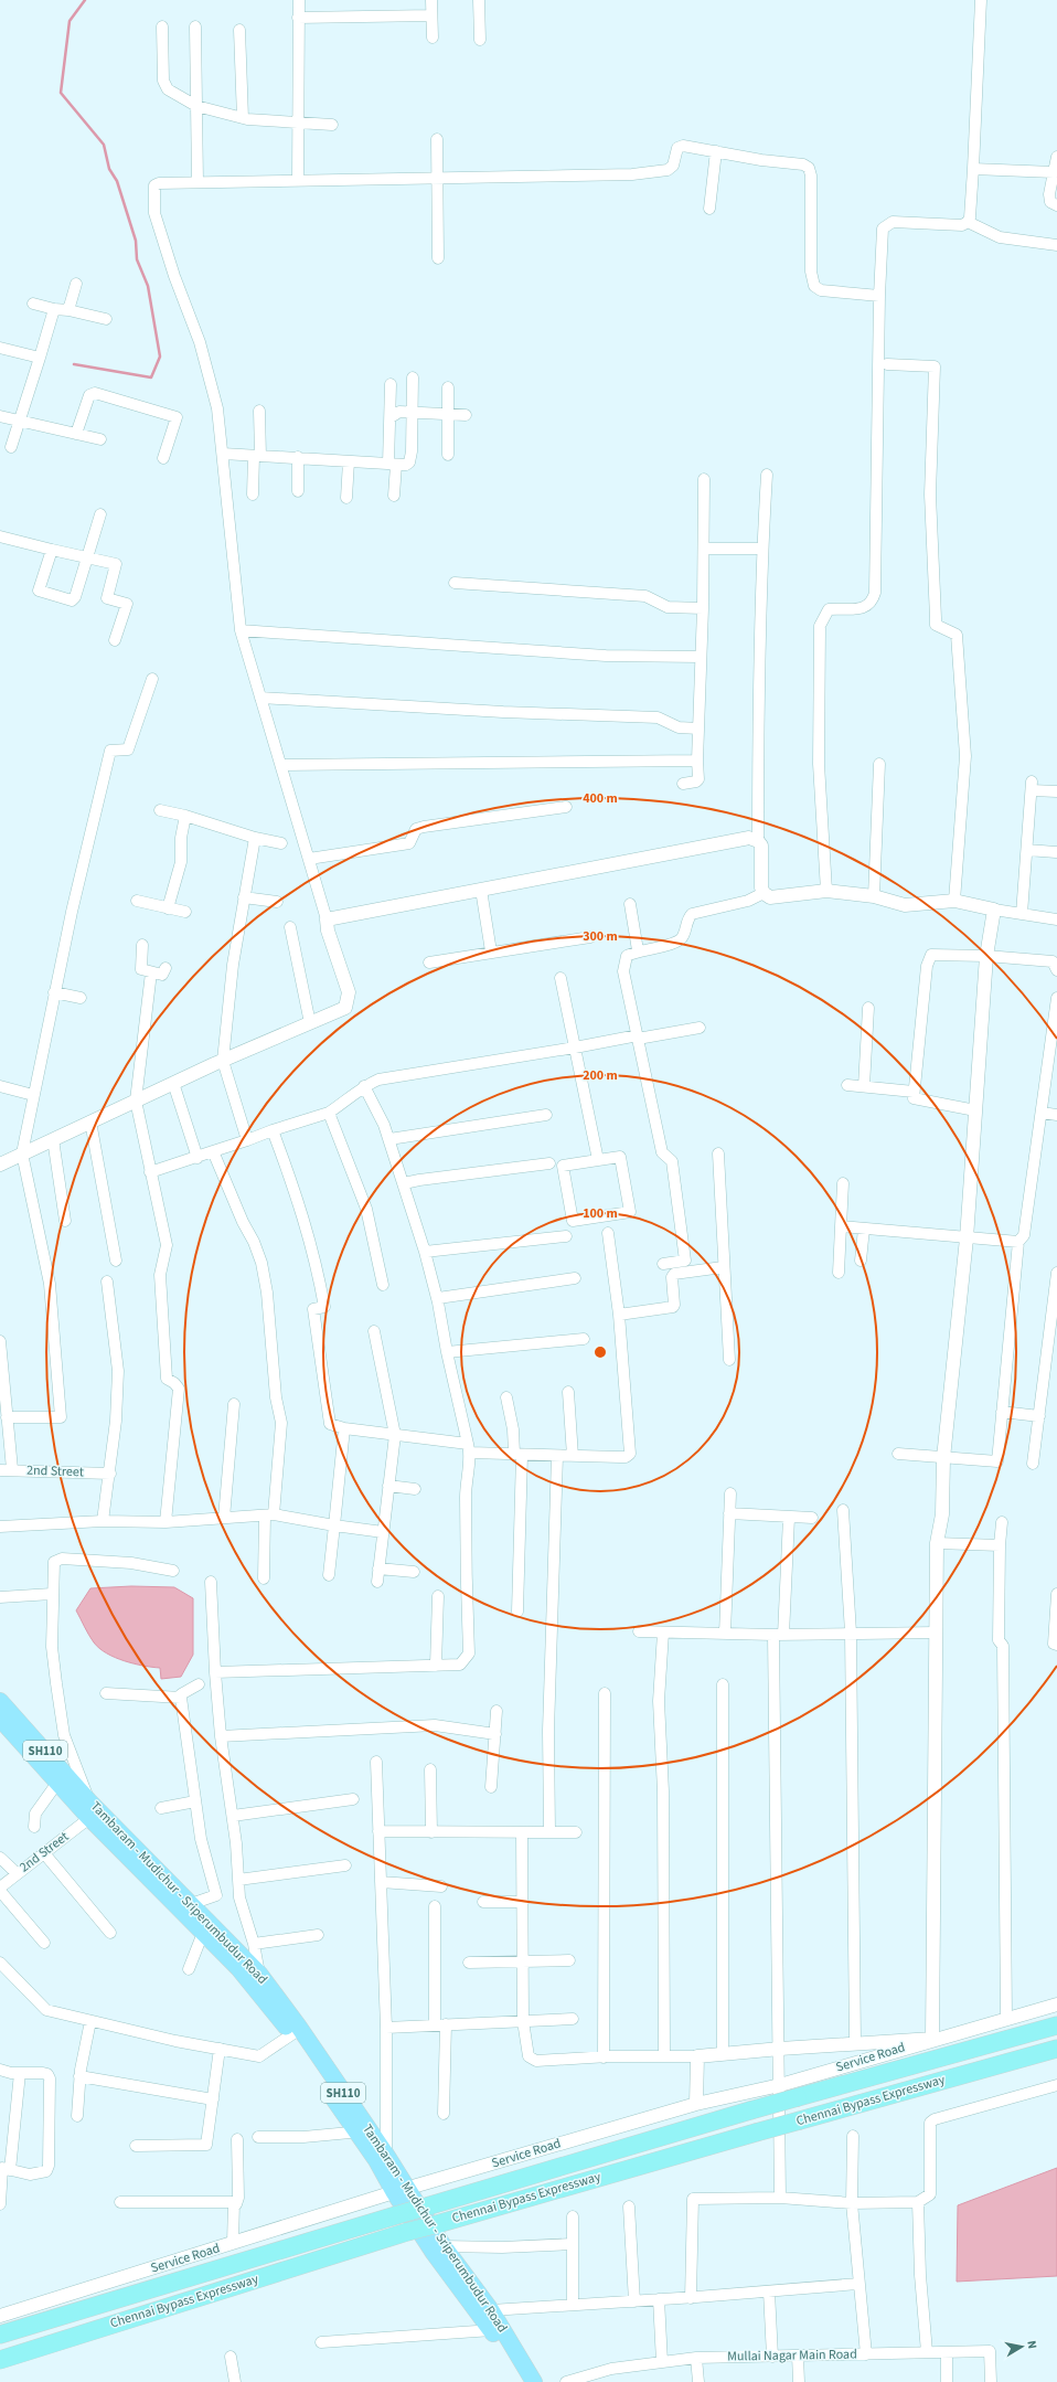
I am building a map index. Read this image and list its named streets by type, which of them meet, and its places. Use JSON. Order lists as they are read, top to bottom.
{
  "streets": {
    "highway": ["Chennai Bypass Expressway"],
    "main road": ["SH110", "Tambaram - Mudichur - Sriperumbudur Road"],
    "street": ["2nd Street", "Service Road", "Mullai Nagar Main Road"]
  },
  "crossings": [
    ["2nd Street", "Tambaram - Mudichur - Sriperumbudur Road"],
    ["Tambaram - Mudichur - Sriperumbudur Road", "Service Road"]
  ],
  "north": "right",
  "rings": [
    "400 m",
    "300 m",
    "200 m",
    "100 m"
  ]
}
